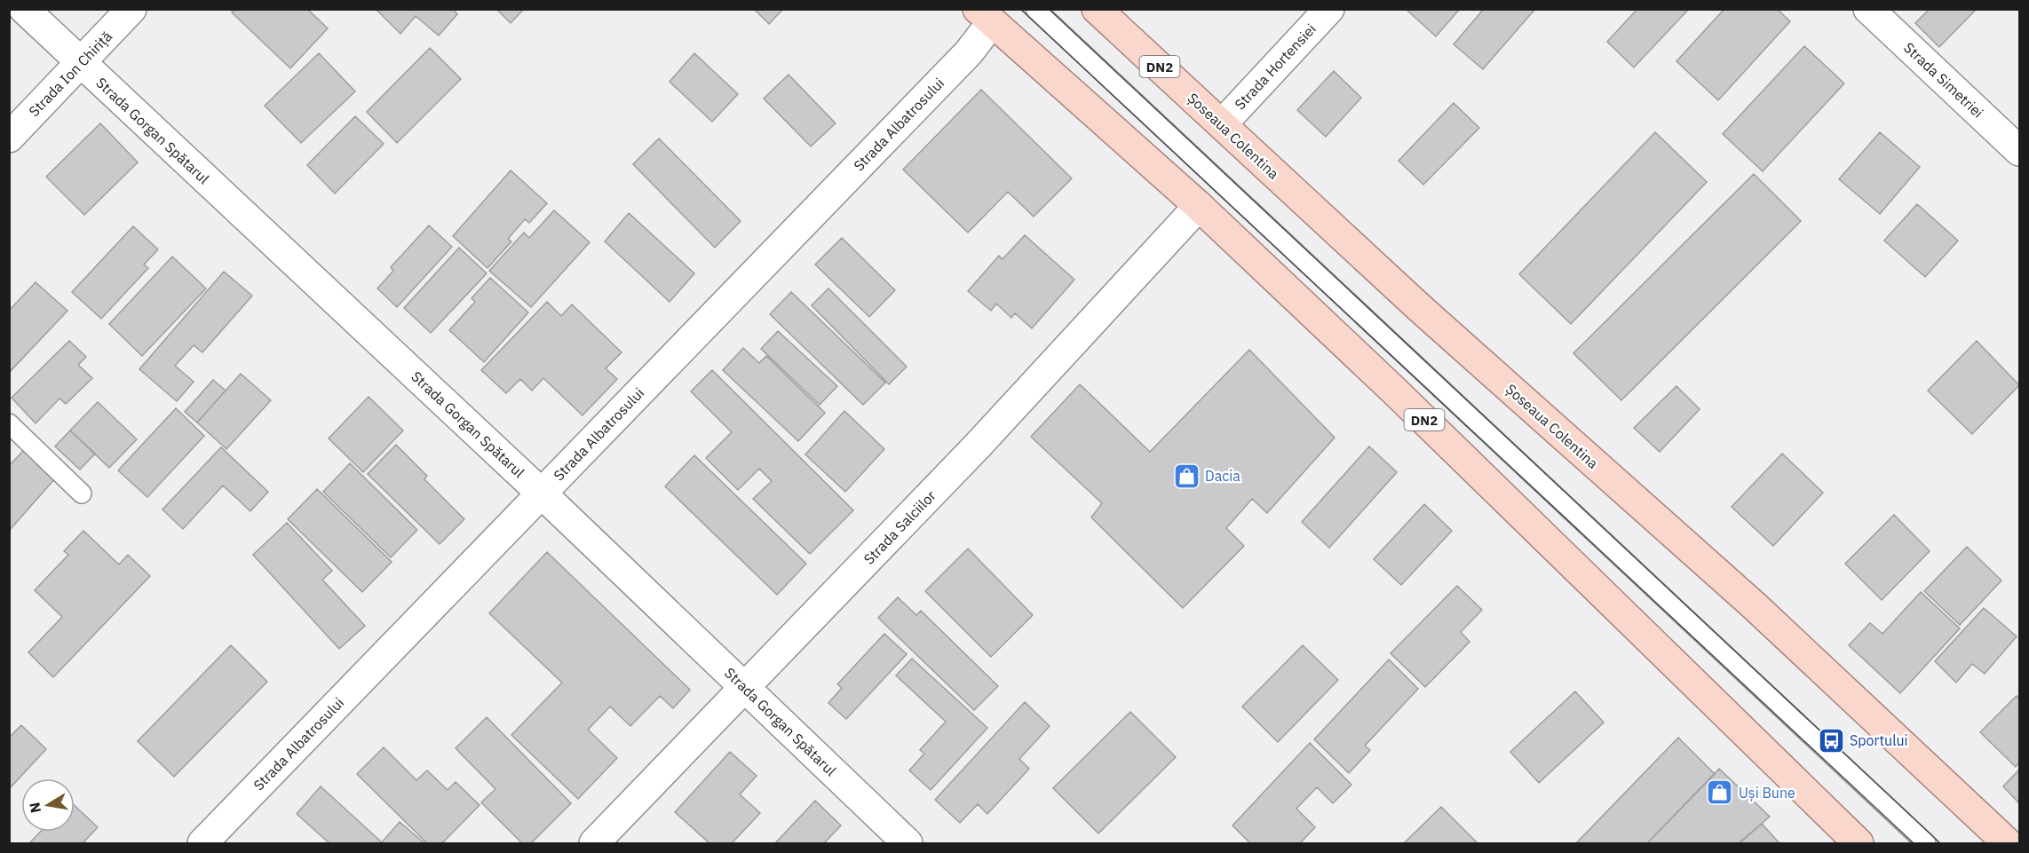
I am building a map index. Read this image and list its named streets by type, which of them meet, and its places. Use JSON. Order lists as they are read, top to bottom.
{
  "streets": {
    "main road": ["DN2", "Șoseaua Colentina"],
    "street": [
      "Strada Hortensiei",
      "Strada Ion Chiriță",
      "Strada Simetriei",
      "Strada Albatrosului",
      "Strada Gorgan Spătarul",
      "Strada Salciilor"
    ]
  },
  "crossings": [
    ["DN2", "Strada Albatrosului"],
    ["DN2", "Strada Salciilor"],
    ["Strada Hortensiei", "Șoseaua Colentina"],
    ["Strada Ion Chiriță", "Strada Gorgan Spătarul"],
    ["Strada Albatrosului", "Strada Gorgan Spătarul"],
    ["Strada Gorgan Spătarul", "Strada Salciilor"]
  ],
  "places": {
    "shop": ["Dacia", "Uși Bune"],
    "bus stop": ["Sportului"]
  },
  "north": "left"
}
